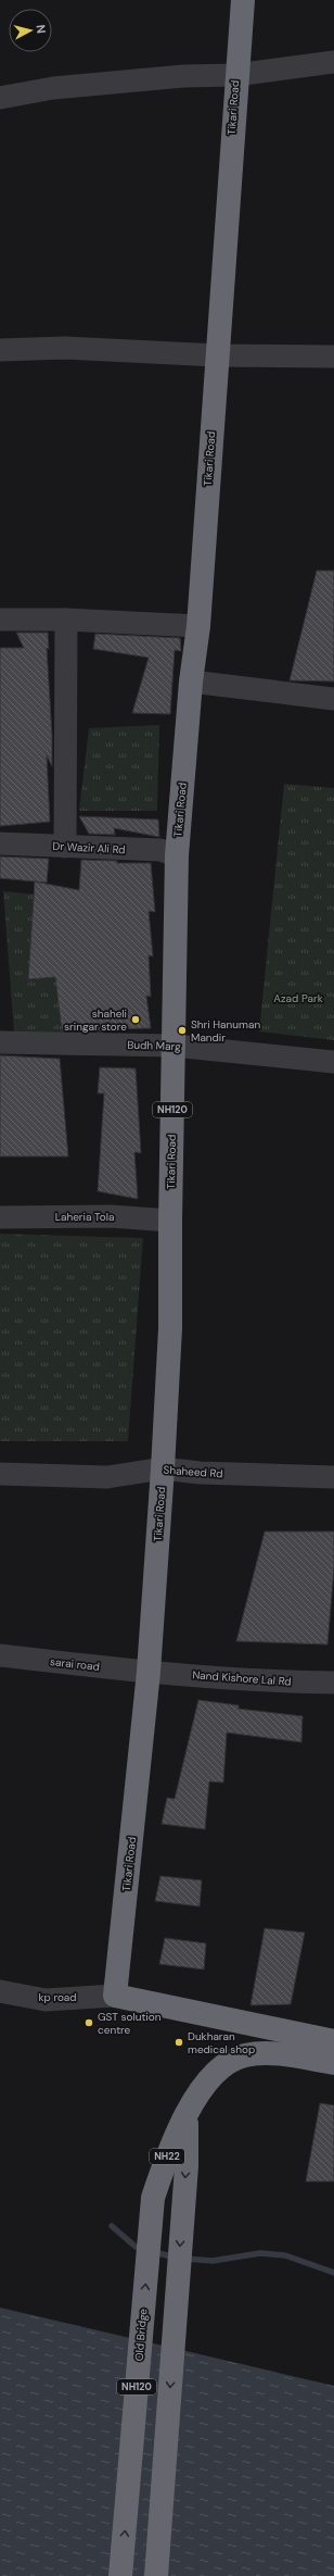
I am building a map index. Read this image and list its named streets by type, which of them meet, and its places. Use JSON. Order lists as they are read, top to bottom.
{
  "streets": {
    "highway": [
      "Tikari Road",
      "NH120",
      "NH22",
      "Old Bridge"
    ],
    "street": [
      "Dr Wazir Ali Rd",
      "Budh Marg",
      "Laheria Tola",
      "Shaheed Rd",
      "sarai road",
      "Nand Kishore Lal Rd",
      "kp road"
    ]
  },
  "crossings": [
    ["Tikari Road", "Dr Wazir Ali Rd"],
    ["Tikari Road", "Budh Marg"],
    ["Tikari Road", "Laheria Tola"],
    ["Tikari Road", "Shaheed Rd"],
    ["Tikari Road", "sarai road"],
    ["Tikari Road", "Nand Kishore Lal Rd"],
    ["Tikari Road", "kp road"],
    ["NH120", "NH22"],
    ["sarai road", "Nand Kishore Lal Rd"],
    ["NH22", "Old Bridge"]
  ],
  "parks": ["Azad Park"],
  "places": [
    "shaheli sringar store",
    "Shri Hanuman Mandir",
    "GST solution centre",
    "Dukharan medical shop"
  ],
  "north": "right"
}
